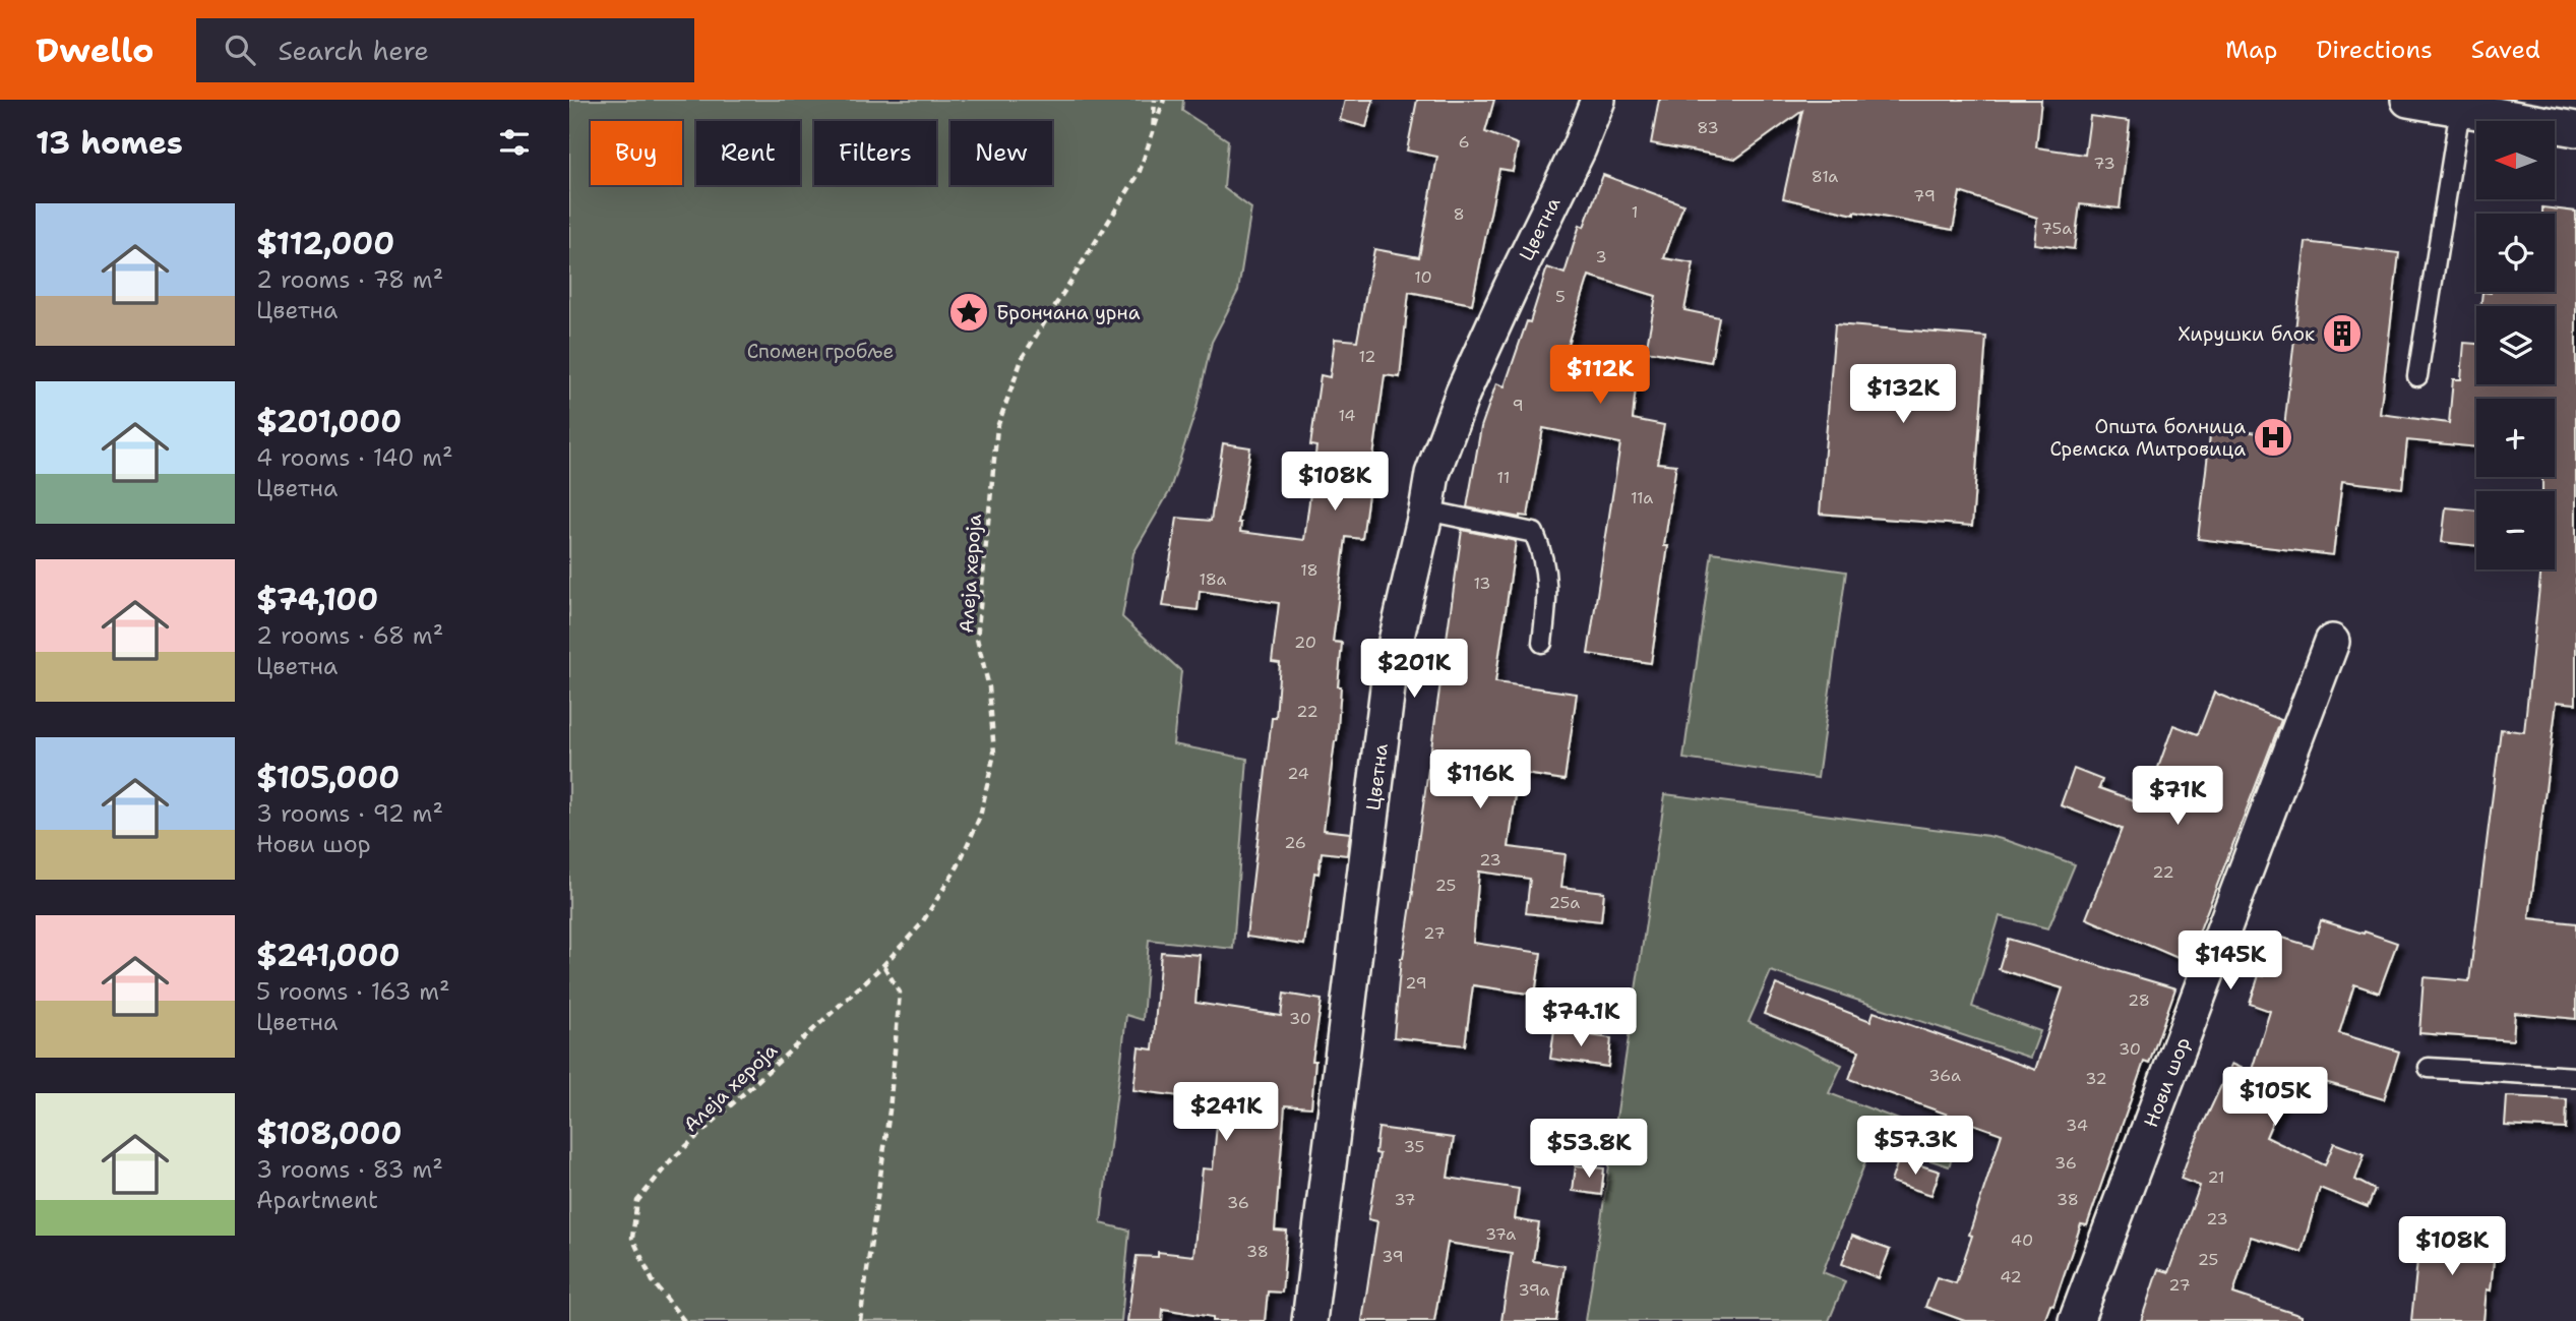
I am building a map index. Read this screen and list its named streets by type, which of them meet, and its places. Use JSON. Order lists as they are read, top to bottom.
{
  "streets": {
    "street": ["Цветна", "Нови шор"],
    "path": ["Алеја хероја"]
  },
  "parks": ["Спомен гробље"],
  "places": {
    "place": ["Брончана урна"],
    "building": ["Хирушки блок"],
    "hospital": ["Општа болница Сремска Митровица"]
  },
  "house_numbers": [
    "83",
    "6",
    "73",
    "81a",
    "79",
    "1",
    "8",
    "75a",
    "3",
    "10",
    "5",
    "12",
    "9",
    "14",
    "11",
    "11a",
    "18",
    "18a",
    "13",
    "20",
    "22",
    "24",
    "26",
    "23",
    "22",
    "25",
    "25a",
    "27",
    "29",
    "28",
    "30",
    "30",
    "36a",
    "32",
    "34",
    "35",
    "36",
    "21",
    "37",
    "38",
    "36",
    "23",
    "37a",
    "40",
    "38",
    "39",
    "25",
    "42",
    "27",
    "39a"
  ],
  "north": "left",
  "page": {
    "header": "Dwello",
    "search": "Search here",
    "nav": ["Map", "Directions", "Saved"],
    "heading": "13 homes",
    "map_buttons": ["+", "−"],
    "chip": [
      "Buy",
      "Rent",
      "Filters",
      "New"
    ],
    "list": [
      {
        "name": "$112,000",
        "note": "2 rooms · 78 m² · Цветна"
      },
      {
        "name": "$201,000",
        "note": "4 rooms · 140 m² · Цветна"
      },
      {
        "name": "$74,100",
        "note": "2 rooms · 68 m² · Цветна"
      },
      {
        "name": "$105,000",
        "note": "3 rooms · 92 m² · Нови шор"
      },
      {
        "name": "$241,000",
        "note": "5 rooms · 163 m² · Цветна"
      },
      {
        "name": "$108,000",
        "note": "3 rooms · 83 m² · Apartment"
      }
    ],
    "price": [
      "$112K",
      "$132K",
      "$108K",
      "$201K",
      "$116K",
      "$71K",
      "$145K",
      "$74.1K",
      "$105K",
      "$241K",
      "$57.3K",
      "$53.8K",
      "$108K"
    ]
  }
}
